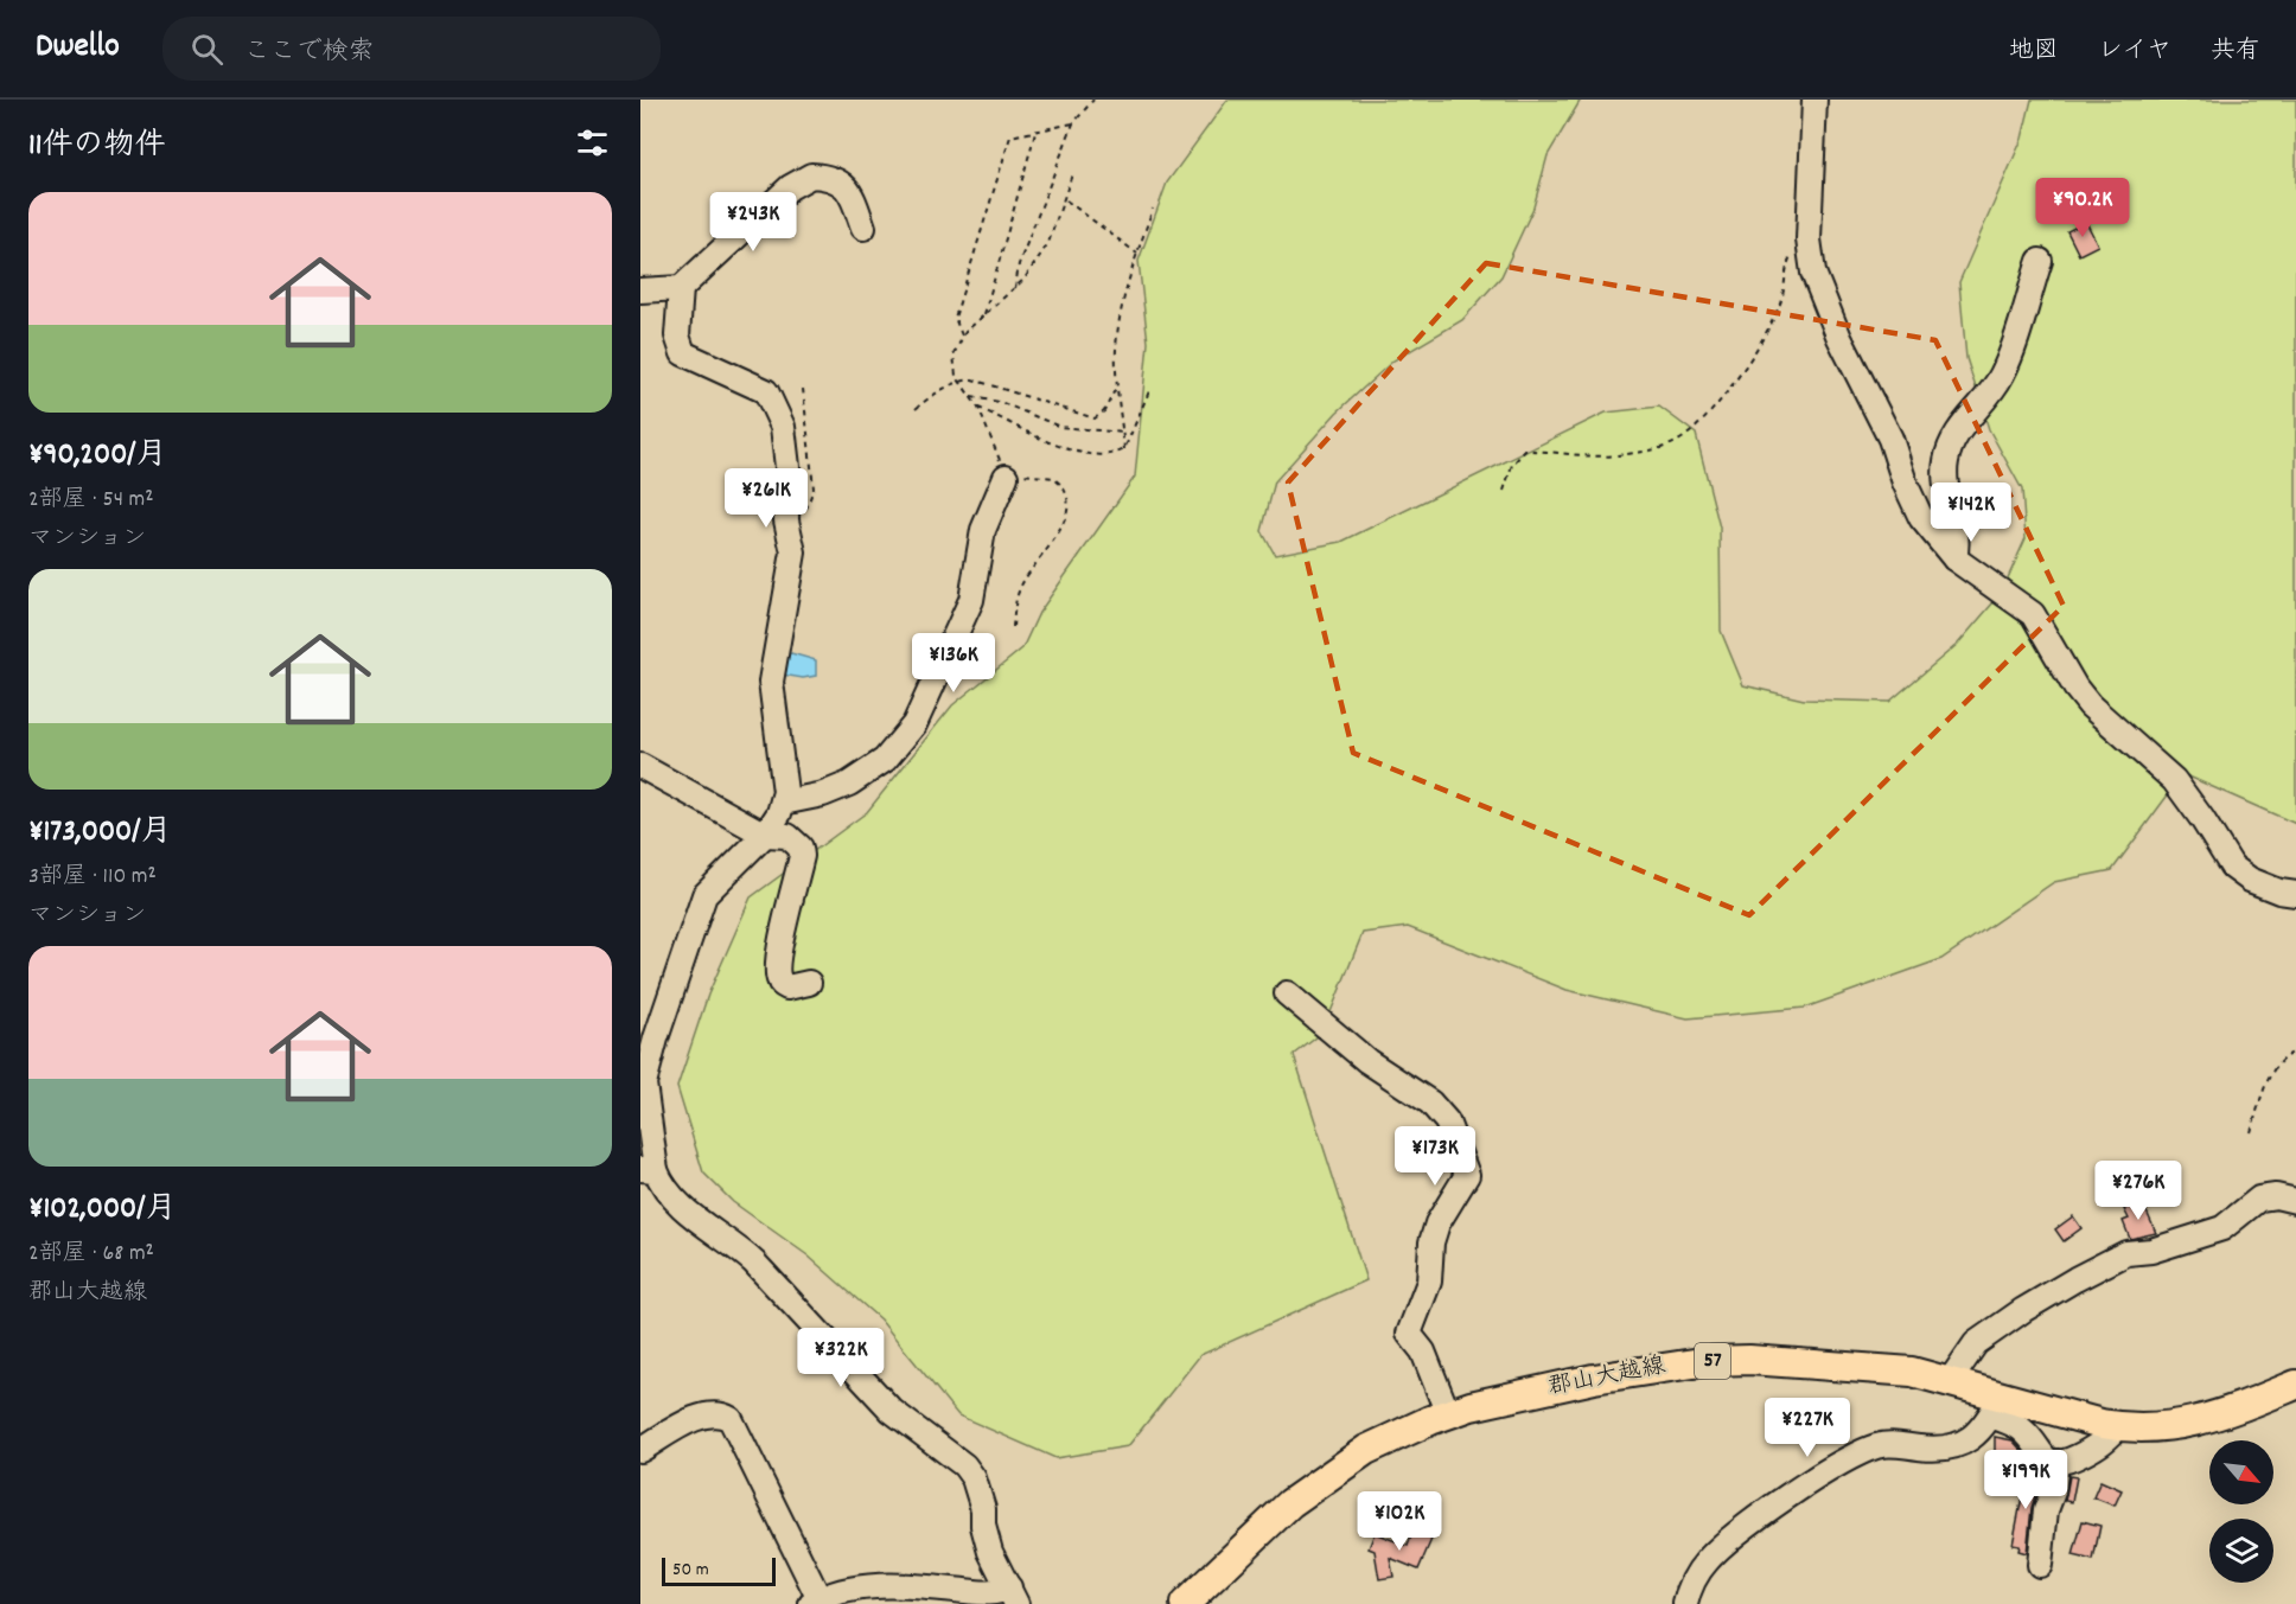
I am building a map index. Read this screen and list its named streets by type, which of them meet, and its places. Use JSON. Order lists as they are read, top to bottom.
{
  "streets": {
    "main road": ["57", "郡山大越線"]
  },
  "scale_bar": "50 m",
  "north": "bottom right",
  "page": {
    "header": "Dwello",
    "search": "ここで検索",
    "nav": ["地図", "レイヤ", "共有"],
    "heading": "11件の物件",
    "price": [
      "¥90.2K",
      "¥243K",
      "¥261K",
      "¥142K",
      "¥136K",
      "¥173K",
      "¥276K",
      "¥322K",
      "¥227K",
      "¥199K",
      "¥102K"
    ],
    "list": [
      {
        "name": "¥90,200/月",
        "note": "2部屋 · 54 m² · マンション"
      },
      {
        "name": "¥173,000/月",
        "note": "3部屋 · 110 m² · マンション"
      },
      {
        "name": "¥102,000/月",
        "note": "2部屋 · 68 m² · 郡山大越線"
      }
    ],
    "scale": "50 m"
  }
}
